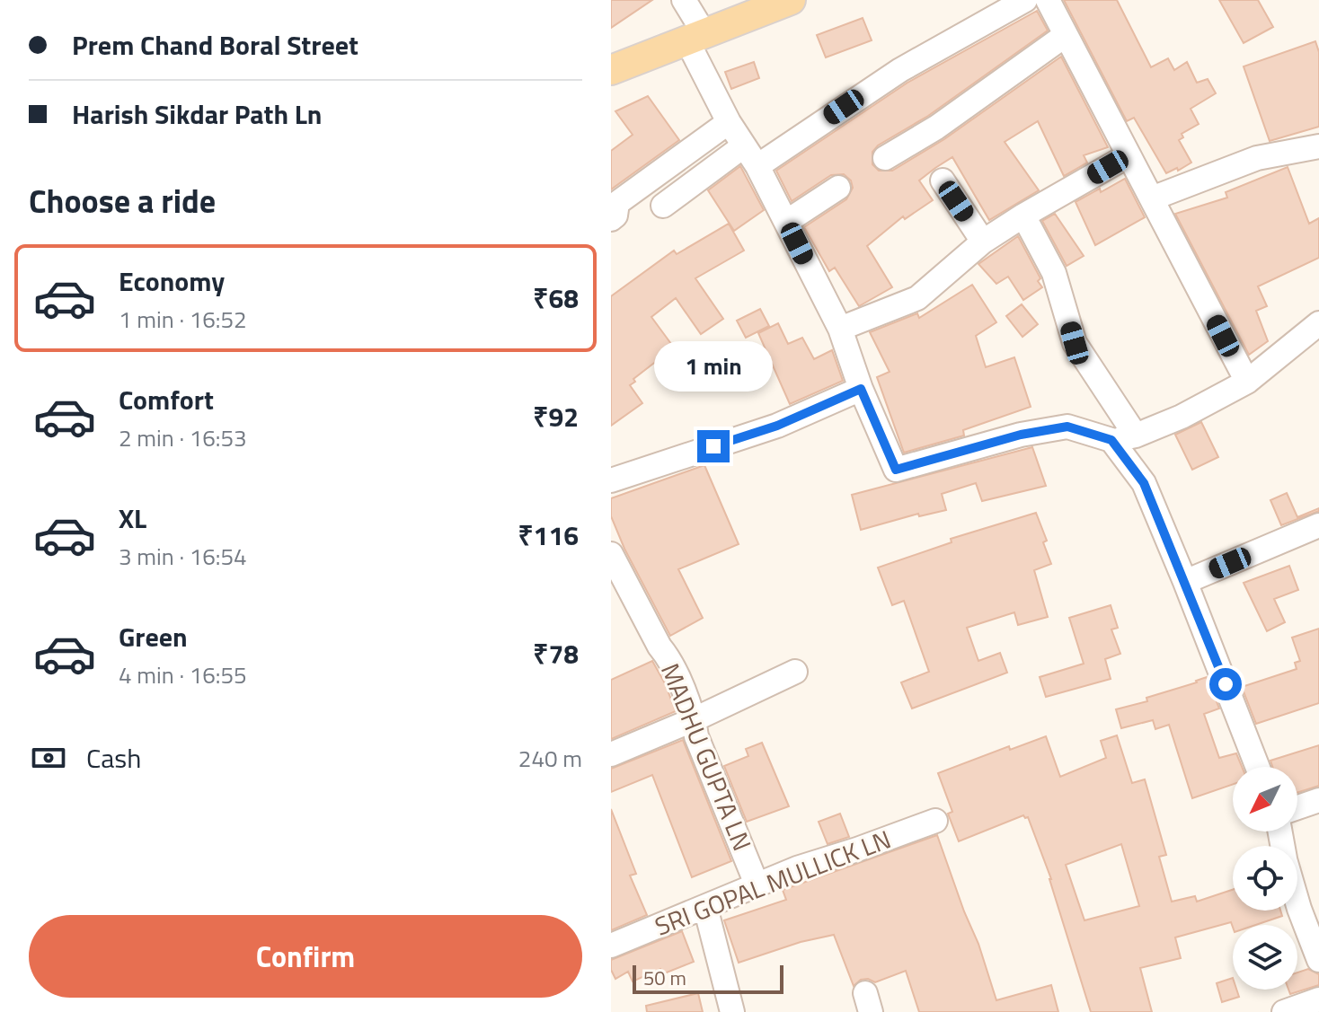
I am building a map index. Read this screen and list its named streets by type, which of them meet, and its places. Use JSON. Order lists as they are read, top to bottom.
{
  "streets": {
    "street": ["MADHU GUPTA LN", "SRI GOPAL MULLICK LN"]
  },
  "crossings": [
    ["MADHU GUPTA LN", "SRI GOPAL MULLICK LN"]
  ],
  "scale_bar": "50 m",
  "north": "bottom left",
  "page": {
    "banner": ["Prem Chand Boral Street", "Harish Sikdar Path Ln"],
    "heading": "Choose a ride",
    "list": [
      {
        "name": "Economy",
        "note": "1 min · 16:52",
        "value": "₹68"
      },
      {
        "name": "Comfort",
        "note": "2 min · 16:53",
        "value": "₹92"
      },
      {
        "name": "XL",
        "note": "3 min · 16:54",
        "value": "₹116"
      },
      {
        "name": "Green",
        "note": "4 min · 16:55",
        "value": "₹78"
      }
    ],
    "bubble": "1 min",
    "pay": ["Cash", "240 m"],
    "buttons": "Confirm",
    "scale": "50 m"
  }
}
